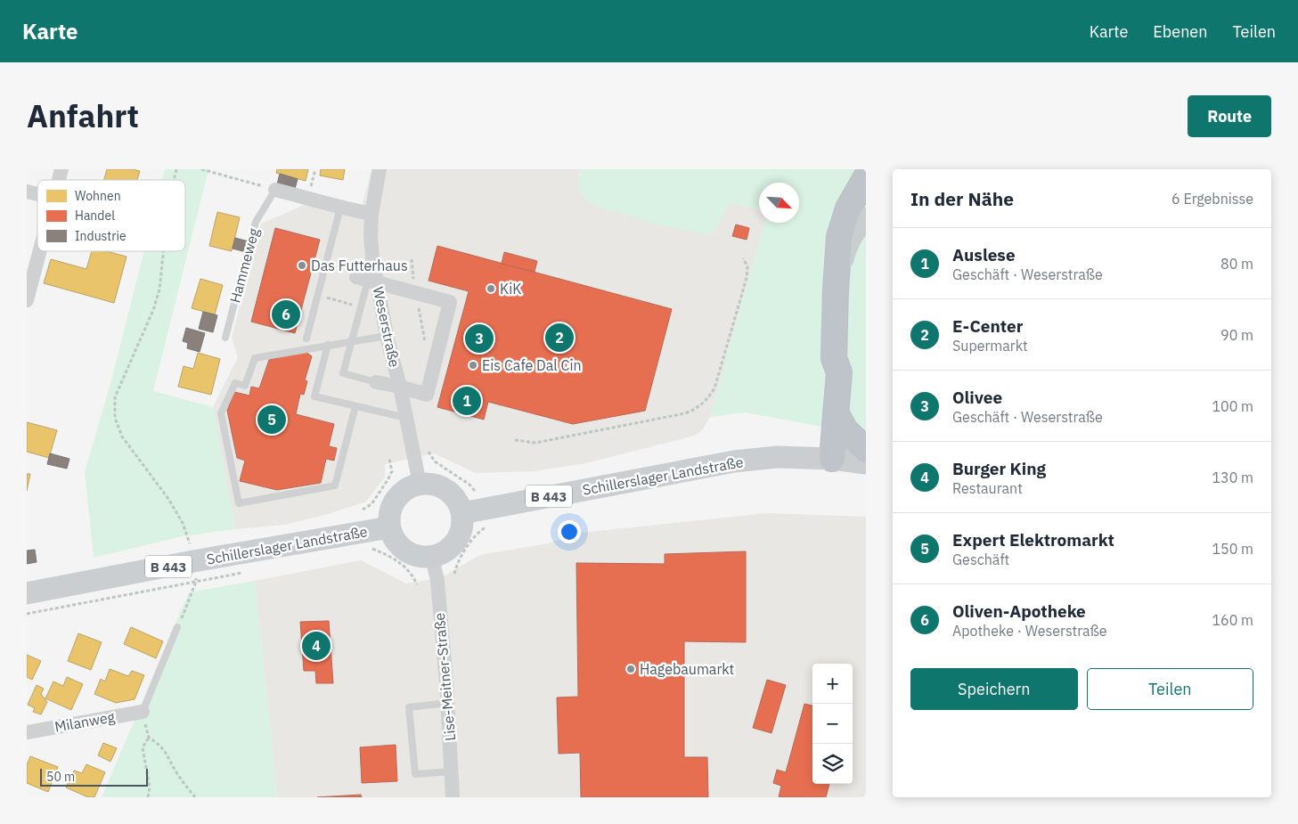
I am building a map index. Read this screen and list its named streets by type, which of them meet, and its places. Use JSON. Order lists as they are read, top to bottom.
{
  "streets": {
    "main road": ["Schillerslager Landstraße", "B 443"],
    "street": ["Weserstraße", "Lise-Meitner-Straße", "Milanweg"],
    "lane": ["Hammeweg"]
  },
  "crossings": [
    ["Weserstraße", "Schillerslager Landstraße"],
    ["Weserstraße", "Lise-Meitner-Straße"],
    ["Schillerslager Landstraße", "Lise-Meitner-Straße"]
  ],
  "places": [
    "Das Futterhaus",
    "KiK",
    "Eis Cafe Dal Cin",
    "Hagebaumarkt"
  ],
  "legend": ["Wohnen", "Handel", "Industrie"],
  "scale_bar": "50 m",
  "north": "bottom right",
  "page": {
    "header": "Karte",
    "nav": ["Karte", "Ebenen", "Teilen"],
    "title": "Anfahrt",
    "buttons": [
      "Route",
      ["Speichern", "Teilen"]
    ],
    "heading": ["In der Nähe", "6 Ergebnisse"],
    "list": [
      {
        "mark": "1",
        "name": "Auslese",
        "note": "Geschäft · Weserstraße",
        "value": "80 m"
      },
      {
        "mark": "2",
        "name": "E-Center",
        "note": "Supermarkt",
        "value": "90 m"
      },
      {
        "mark": "3",
        "name": "Olivee",
        "note": "Geschäft · Weserstraße",
        "value": "100 m"
      },
      {
        "mark": "4",
        "name": "Burger King",
        "note": "Restaurant",
        "value": "130 m"
      },
      {
        "mark": "5",
        "name": "Expert Elektromarkt",
        "note": "Geschäft",
        "value": "150 m"
      },
      {
        "mark": "6",
        "name": "Oliven-Apotheke",
        "note": "Apotheke · Weserstraße",
        "value": "160 m"
      }
    ],
    "pins": [
      "6",
      "2",
      "3",
      "1",
      "5",
      "4"
    ],
    "map_buttons": ["+", "−"],
    "scale": "50 m"
  }
}
